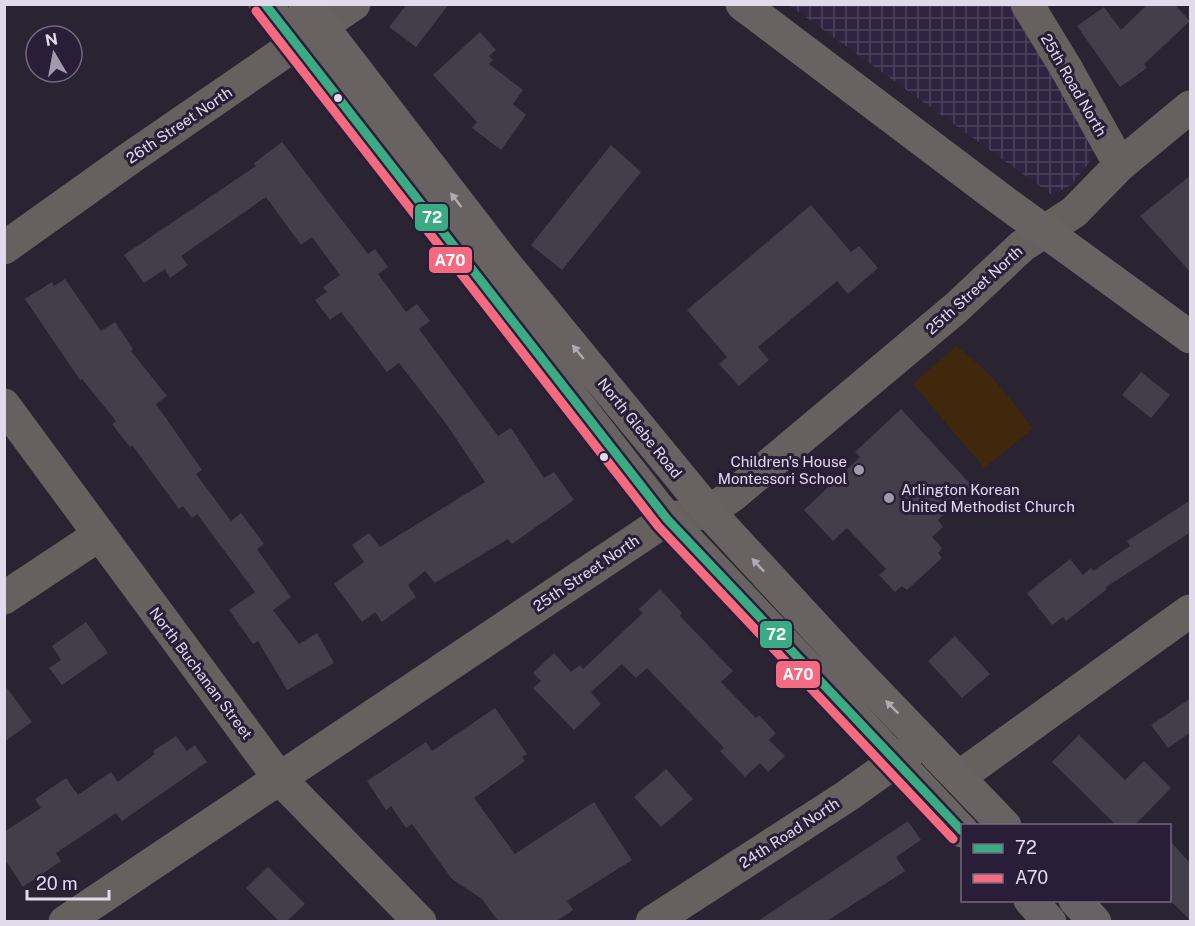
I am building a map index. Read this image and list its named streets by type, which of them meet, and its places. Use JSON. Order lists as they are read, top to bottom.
{
  "streets": {
    "main road": ["North Glebe Road"],
    "street": [
      "25th Road North",
      "26th Street North",
      "25th Street North",
      "North Buchanan Street",
      "24th Road North"
    ]
  },
  "crossings": [
    ["25th Road North", "25th Street North"],
    ["26th Street North", "North Glebe Road"],
    ["25th Street North", "North Glebe Road"],
    ["25th Street North", "North Buchanan Street"],
    ["North Glebe Road", "24th Road North"]
  ],
  "places": ["Children's House Montessori School", "Arlington Korean United Methodist Church"],
  "lines": ["transit line 72", "transit line A70"],
  "legend": ["72", "A70"],
  "scale_bar": "20 m",
  "north": "top"
}
